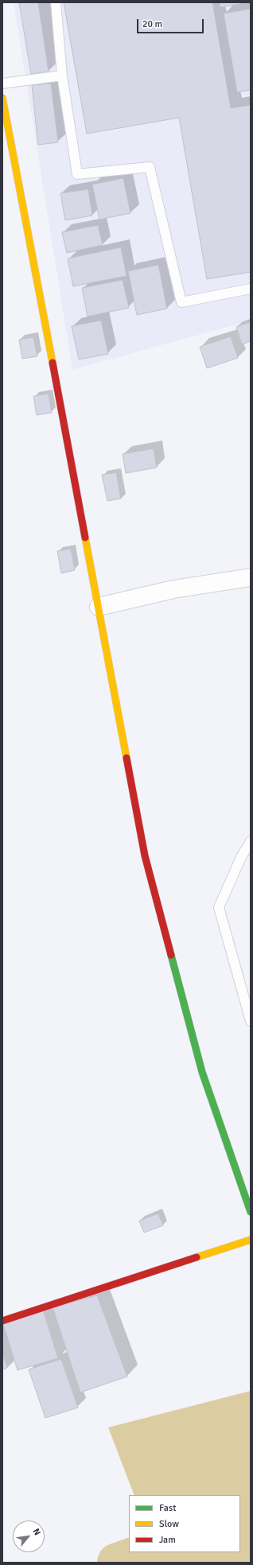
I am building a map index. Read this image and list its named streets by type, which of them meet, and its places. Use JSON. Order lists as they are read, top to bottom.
{
  "legend": ["Fast", "Slow", "Jam"],
  "scale_bar": "20 m",
  "north": "top right"
}
